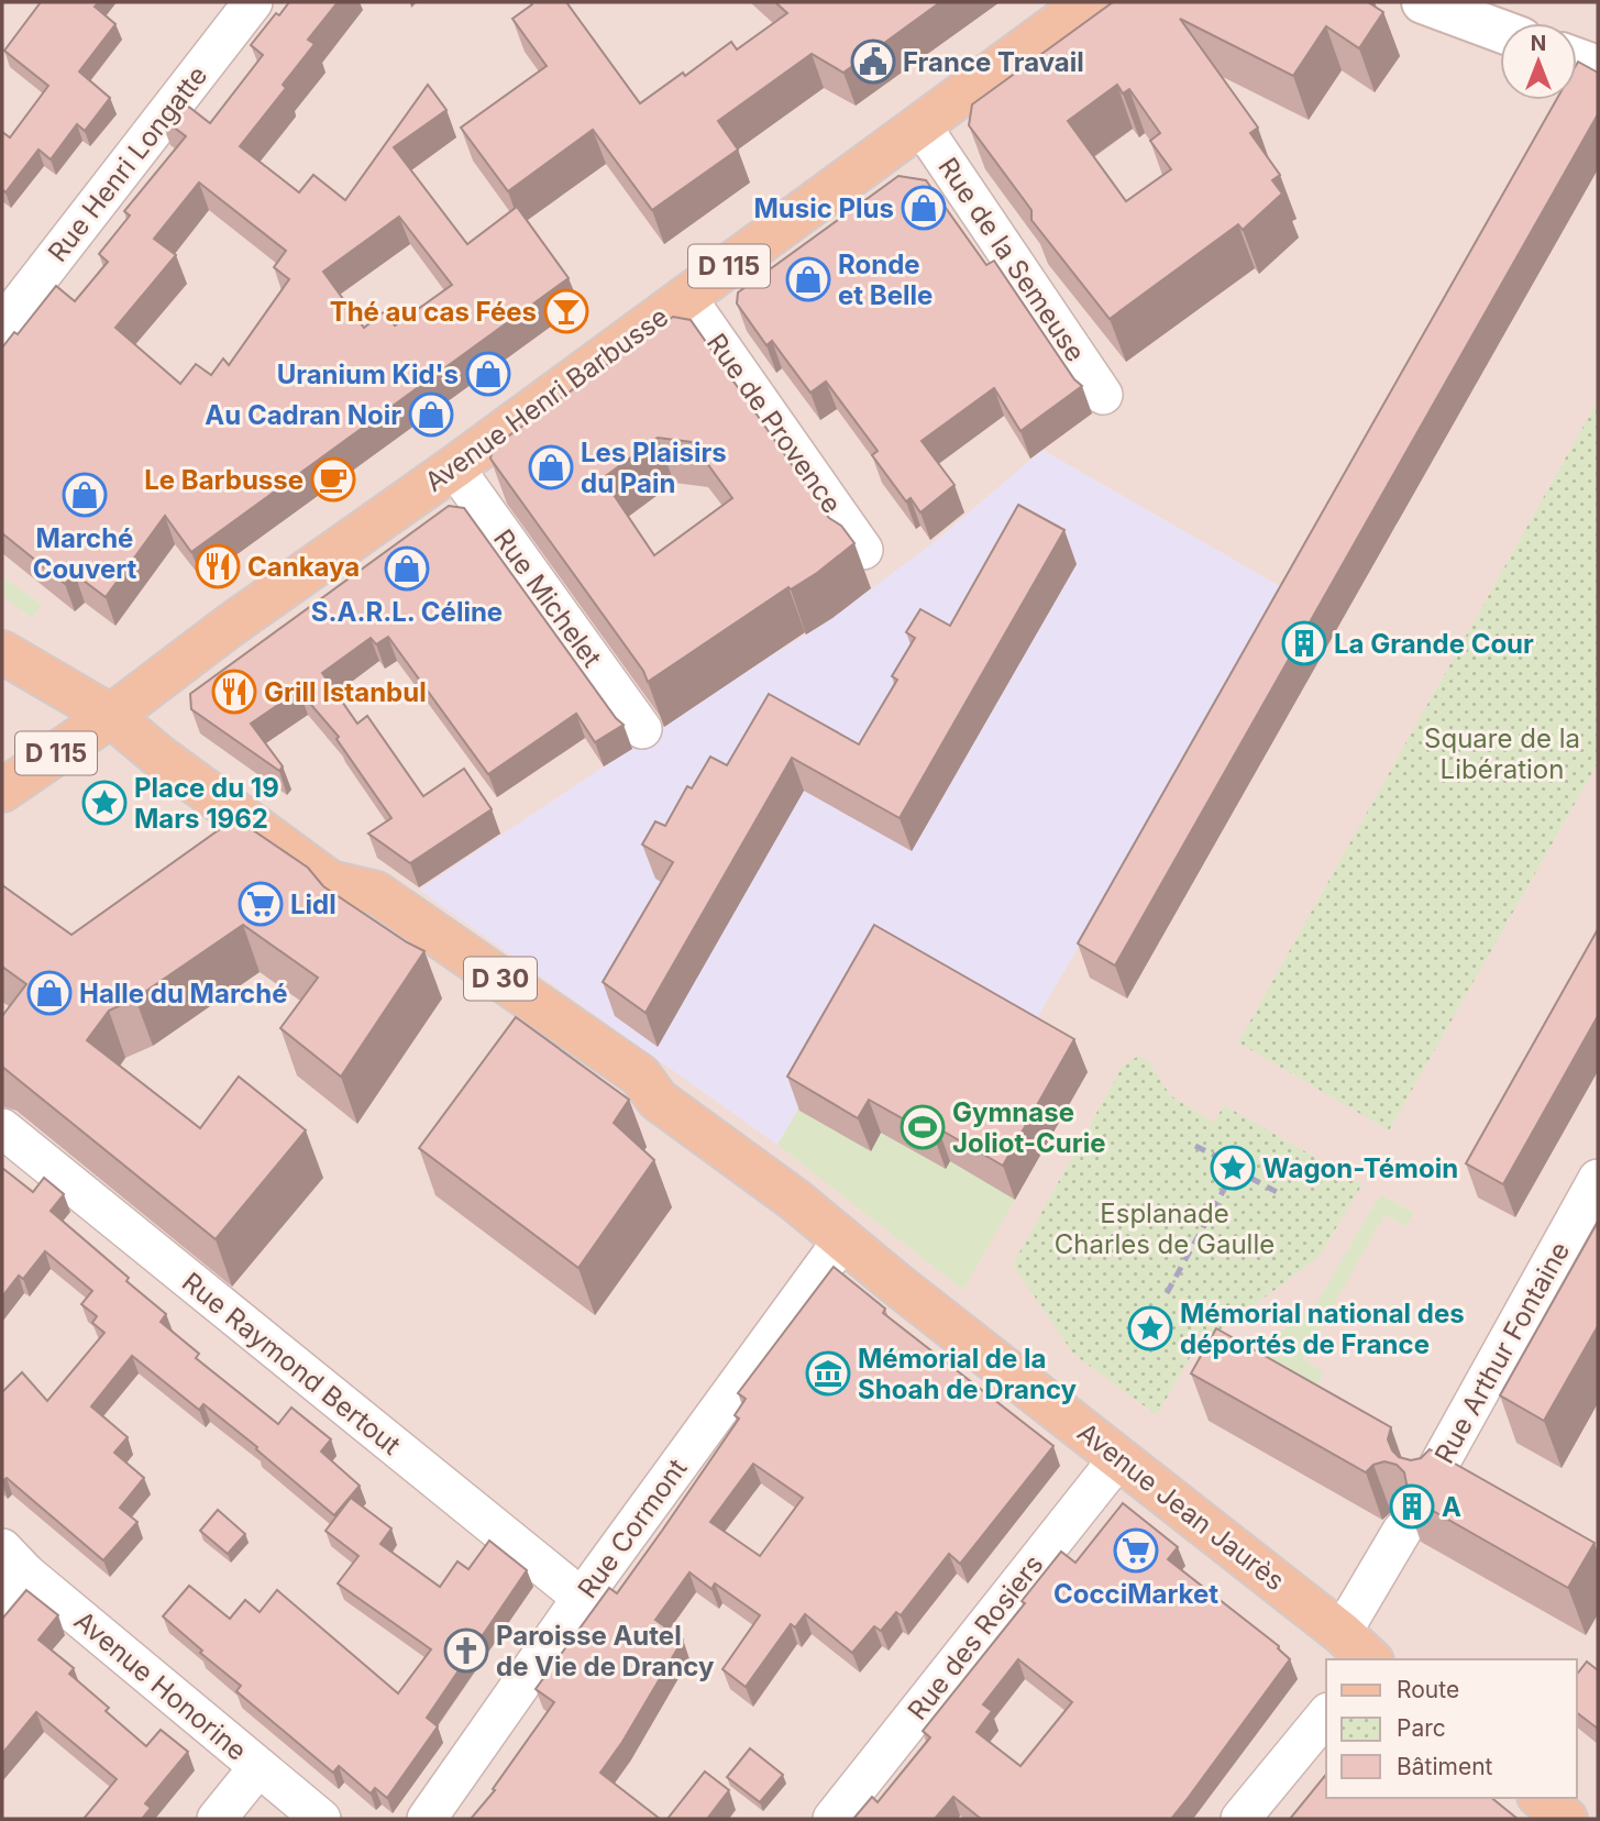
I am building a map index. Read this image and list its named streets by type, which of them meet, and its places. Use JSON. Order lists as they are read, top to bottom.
{
  "streets": {
    "main road": ["D 115", "Avenue Henri Barbusse", "Avenue Jean Jaurès"],
    "street": [
      "Rue Henri Longatte",
      "Rue de la Semeuse",
      "Rue de Provence",
      "Rue Michelet",
      "Rue Arthur Fontaine",
      "Rue Raymond Bertout",
      "Rue Cormont",
      "Rue des Rosiers",
      "Avenue Honorine"
    ]
  },
  "crossings": [
    ["Rue de la Semeuse", "Avenue Henri Barbusse"],
    ["Avenue Henri Barbusse", "Rue de Provence"],
    ["Avenue Henri Barbusse", "Rue Michelet"],
    ["Avenue Henri Barbusse", "Avenue Jean Jaurès"],
    ["Rue Raymond Bertout", "Rue Cormont"],
    ["Avenue Jean Jaurès", "Rue Cormont"],
    ["Avenue Jean Jaurès", "Rue des Rosiers"]
  ],
  "parks": ["Square de la Libération", "Esplanade Charles de Gaulle"],
  "places": {
    "public building": ["France Travail"],
    "shop": [
      "Music Plus",
      "Ronde et Belle",
      "Uranium Kid's",
      "Au Cadran Noir",
      "Les Plaisirs du Pain",
      "Marché Couvert",
      "S.A.R.L. Céline",
      "Halle du Marché"
    ],
    "bar": ["Thé au cas Fées"],
    "cafe": ["Le Barbusse"],
    "restaurant": ["Cankaya", "Grill Istanbul"],
    "building": ["La Grande Cour", "A"],
    "place": ["Place du 19 Mars 1962", "Wagon-Témoin", "Mémorial national des déportés de France"],
    "supermarket": ["Lidl", "CocciMarket"],
    "sports": ["Gymnase Joliot-Curie"],
    "museum": ["Mémorial de la Shoah de Drancy"],
    "church": ["Paroisse Autel de Vie de Drancy"]
  },
  "legend": ["Route", "Parc", "Bâtiment"],
  "north": "top"
}
